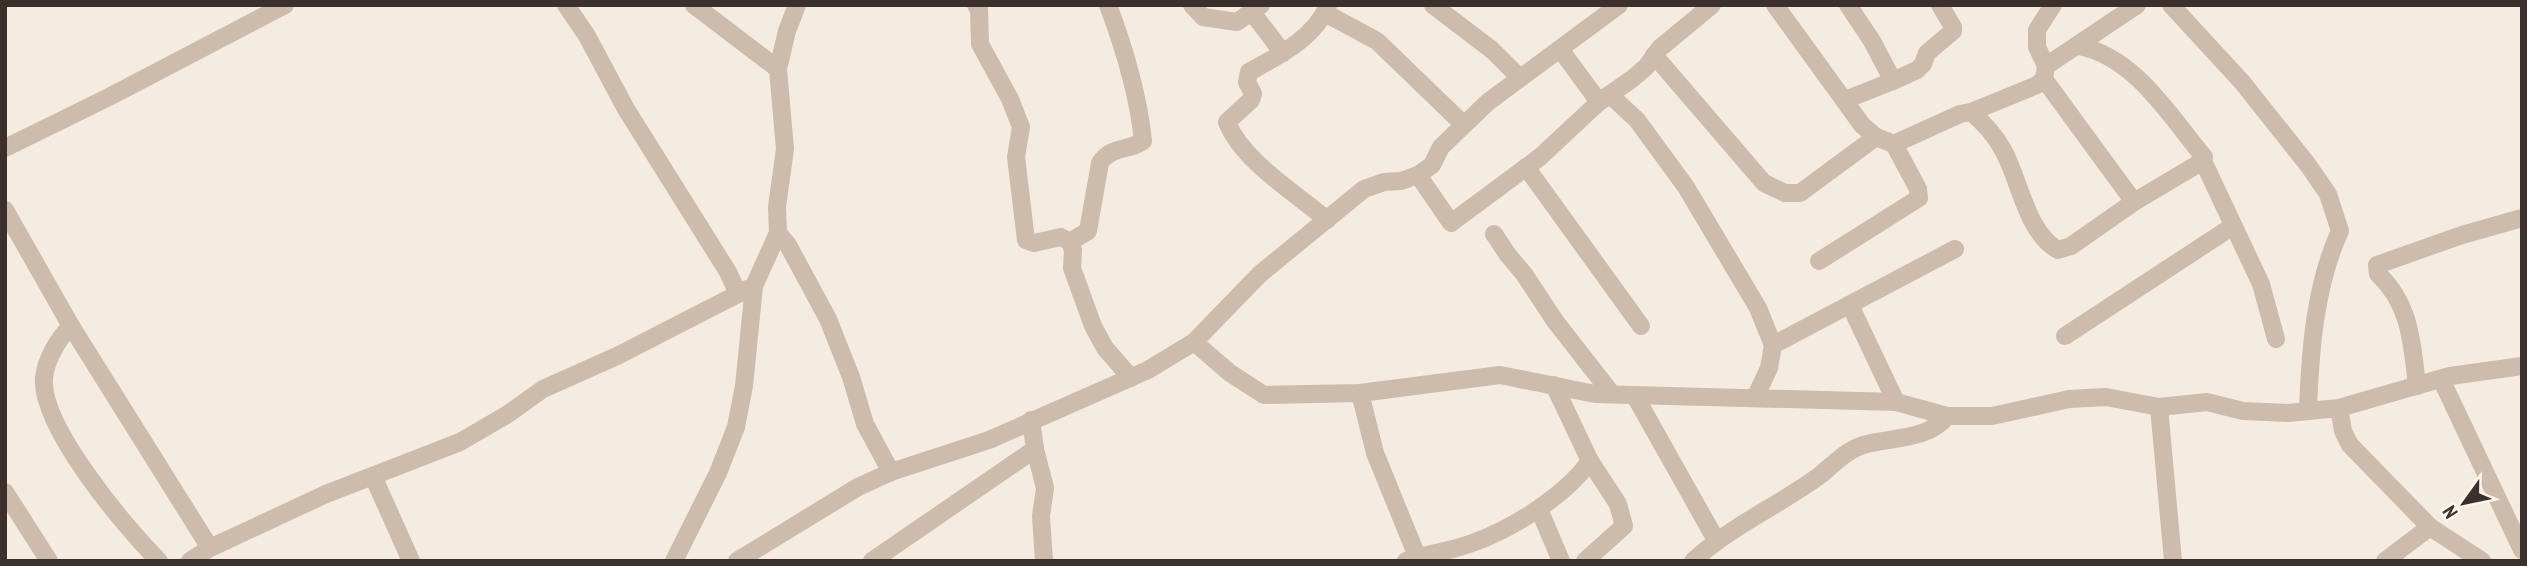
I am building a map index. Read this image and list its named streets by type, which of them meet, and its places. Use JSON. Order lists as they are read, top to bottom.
{
  "north": "bottom left"
}
